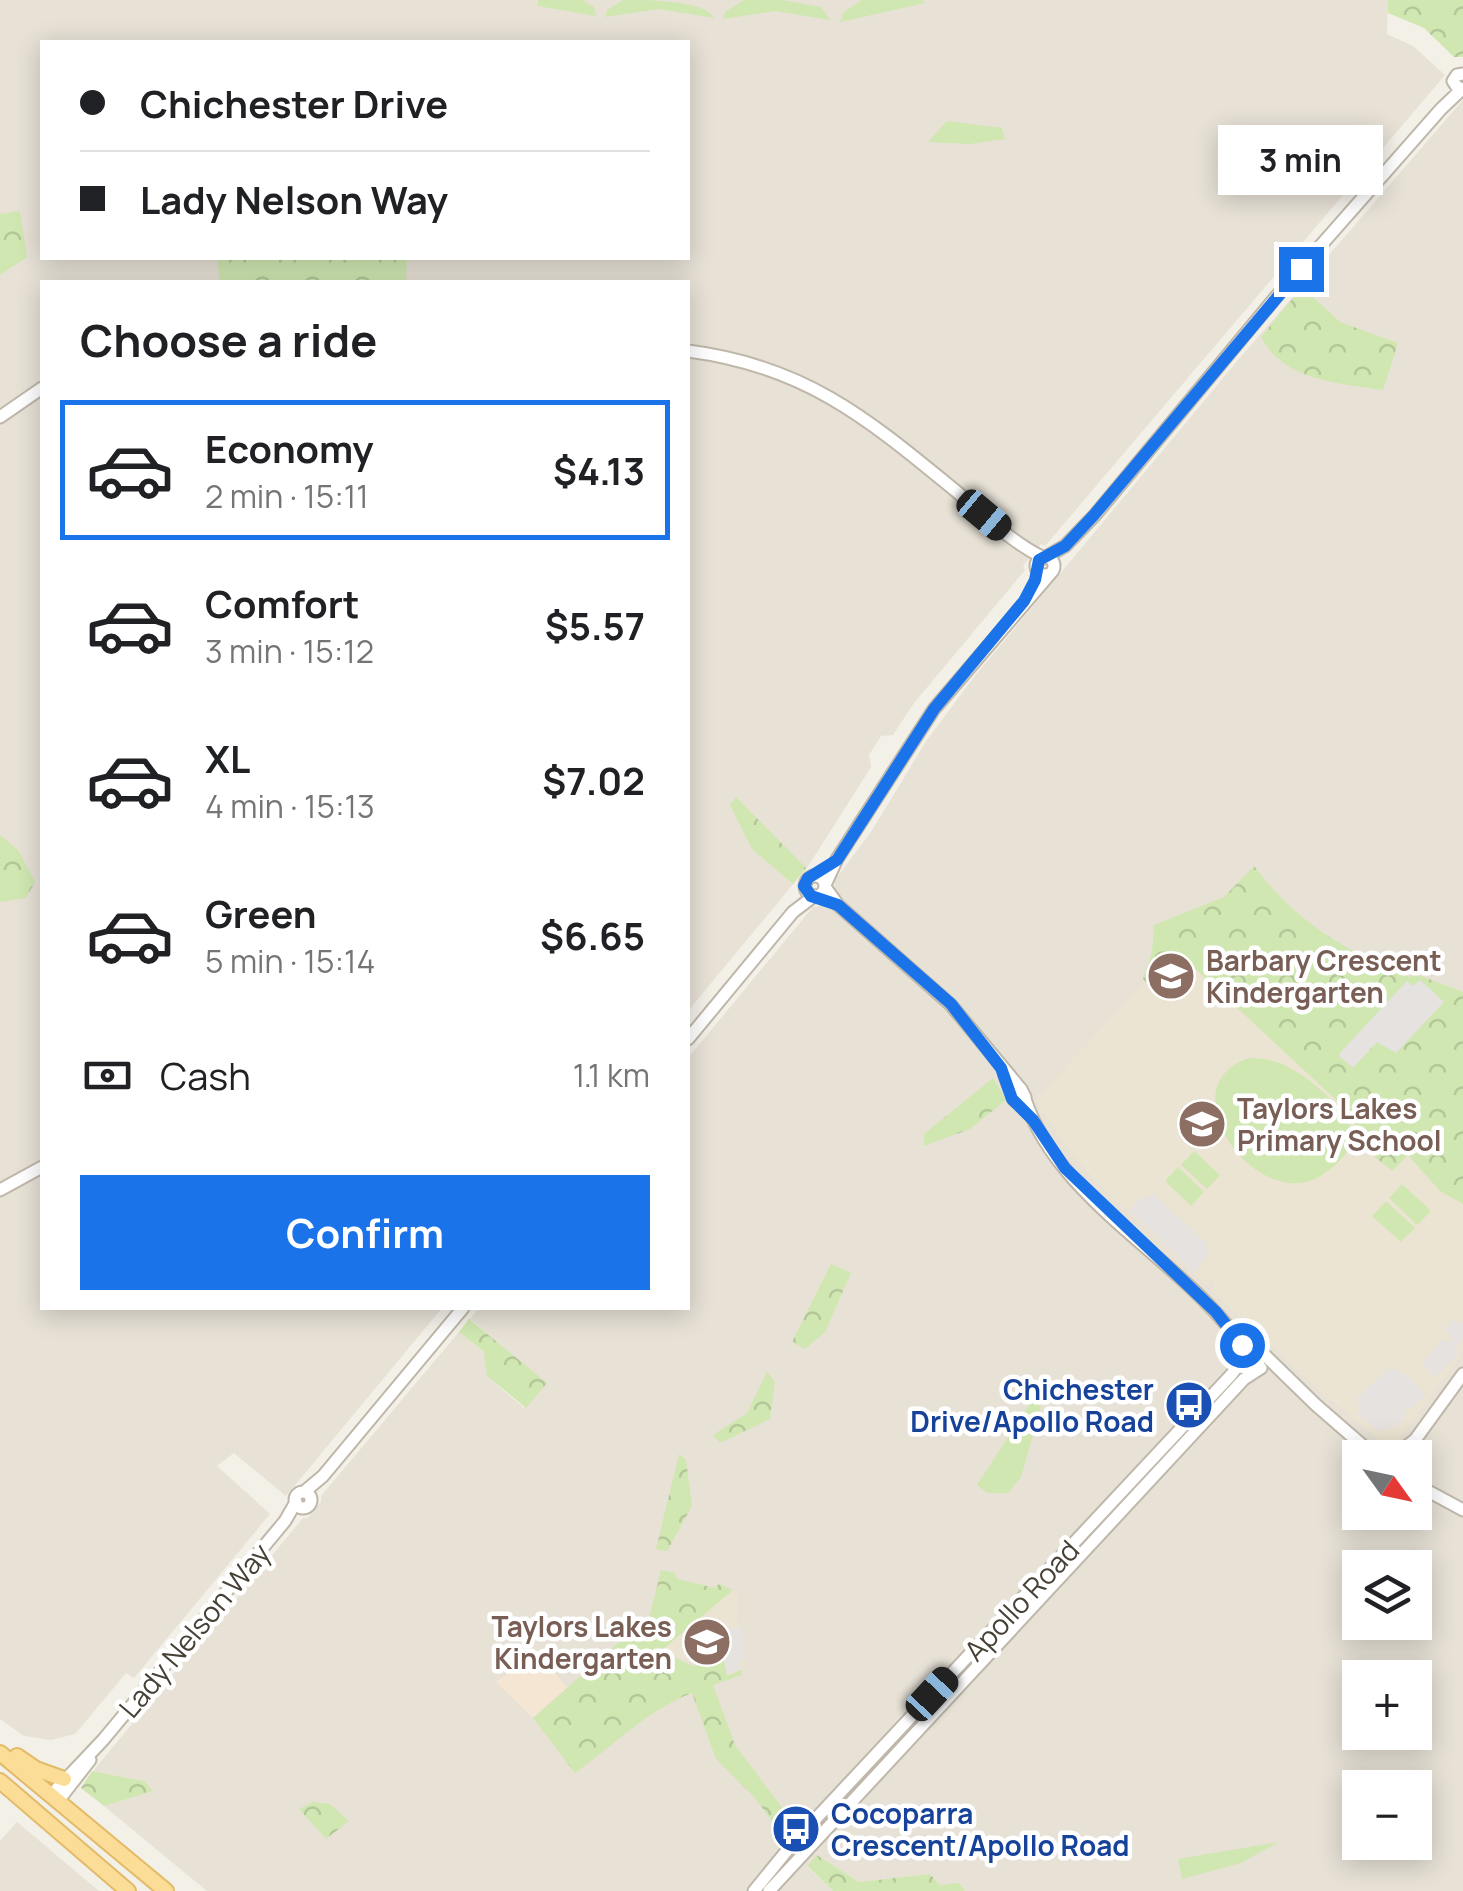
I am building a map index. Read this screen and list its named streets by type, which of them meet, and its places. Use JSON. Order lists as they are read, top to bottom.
{
  "streets": {
    "street": ["Apollo Road", "Lady Nelson Way"]
  },
  "places": {
    "school or university": ["Barbary Crescent Kindergarten", "Taylors Lakes Primary School", "Taylors Lakes Kindergarten"],
    "bus stop": ["Chichester Drive/Apollo Road", "Cocoparra Crescent/Apollo Road"]
  },
  "north": "bottom right",
  "page": {
    "banner": ["Chichester Drive", "Lady Nelson Way"],
    "bubble": "3 min",
    "heading": "Choose a ride",
    "list": [
      {
        "name": "Economy",
        "note": "2 min · 15:11",
        "value": "$4.13"
      },
      {
        "name": "Comfort",
        "note": "3 min · 15:12",
        "value": "$5.57"
      },
      {
        "name": "XL",
        "note": "4 min · 15:13",
        "value": "$7.02"
      },
      {
        "name": "Green",
        "note": "5 min · 15:14",
        "value": "$6.65"
      }
    ],
    "pay": ["Cash", "1.1 km"],
    "buttons": "Confirm",
    "map_buttons": ["+", "−"]
  }
}
